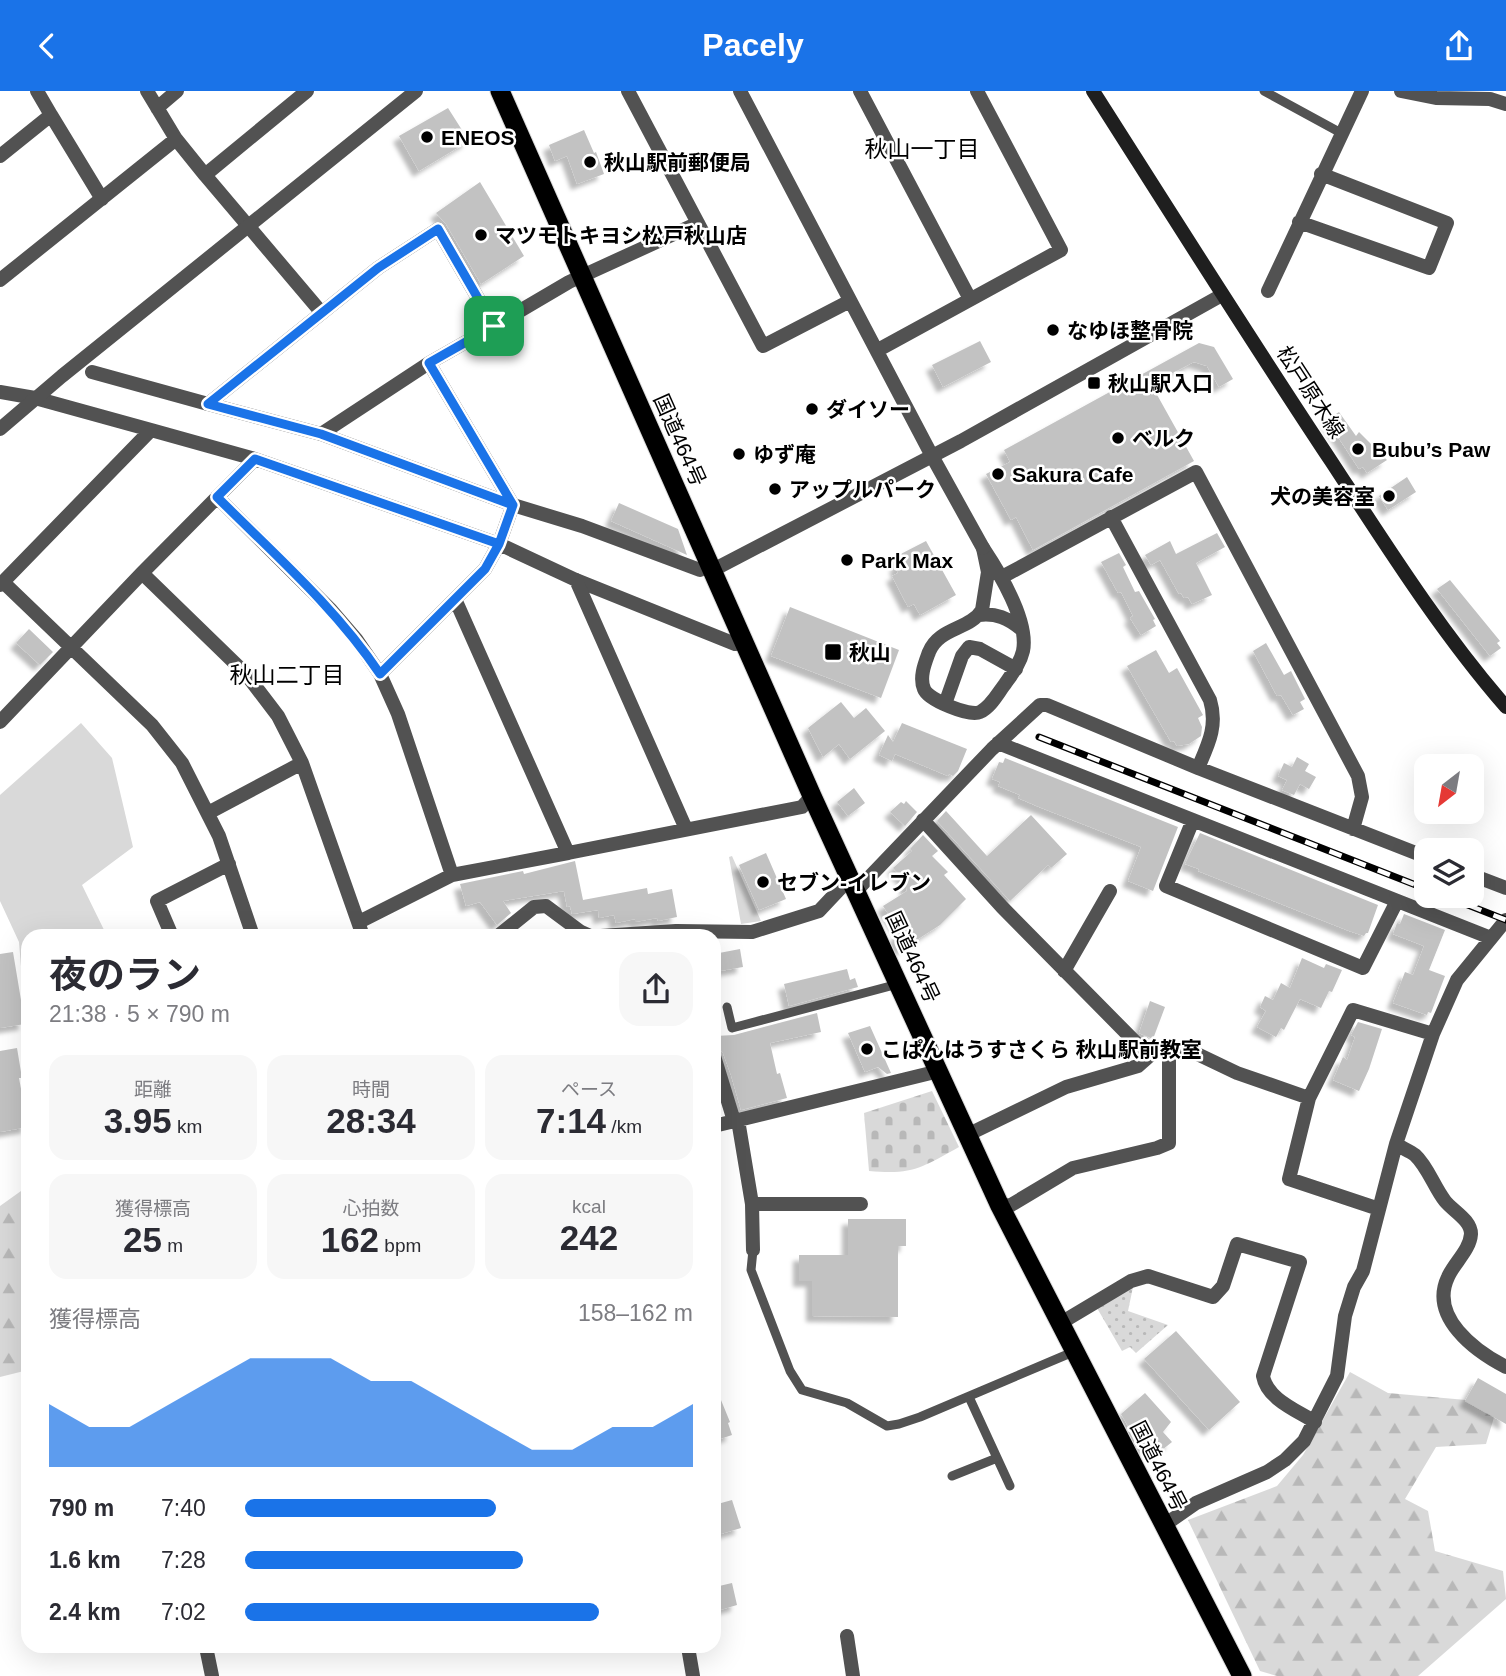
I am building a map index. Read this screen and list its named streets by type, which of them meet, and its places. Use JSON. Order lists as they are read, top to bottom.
{
  "streets": {
    "highway": ["国道464号"],
    "main road": ["松戸原木線"]
  },
  "districts": ["秋山一丁目", "秋山二丁目"],
  "places": {
    "other": [
      "ENEOS",
      "秋山駅前郵便局",
      "マツモトキヨシ松戸秋山店",
      "なゆほ整骨院",
      "ダイソー",
      "ベルク",
      "Bubu’s Paw",
      "ゆず庵",
      "Sakura Cafe",
      "アップルパーク",
      "犬の美容室",
      "Park Max",
      "セブン-イレブン",
      "こぱんはうすさくら 秋山駅前教室"
    ],
    "transit": ["秋山駅入口", "秋山"]
  },
  "north": "bottom left",
  "page": {
    "header": "Pacely",
    "heading": ["夜のラン", "21:38 · 5 × 790 m"],
    "stats": [
      ["距離", "3.95 km"],
      ["時間", "28:34"],
      ["ペース", "7:14 /km"],
      ["獲得標高", "25 m"],
      ["心拍数", "162 bpm"],
      ["kcal", "242"]
    ],
    "chart": ["獲得標高", "158–162 m"],
    "list": [
      {
        "name": "790 m",
        "note": "7:40"
      },
      {
        "name": "1.6 km",
        "note": "7:28"
      },
      {
        "name": "2.4 km",
        "note": "7:02"
      }
    ]
  }
}
